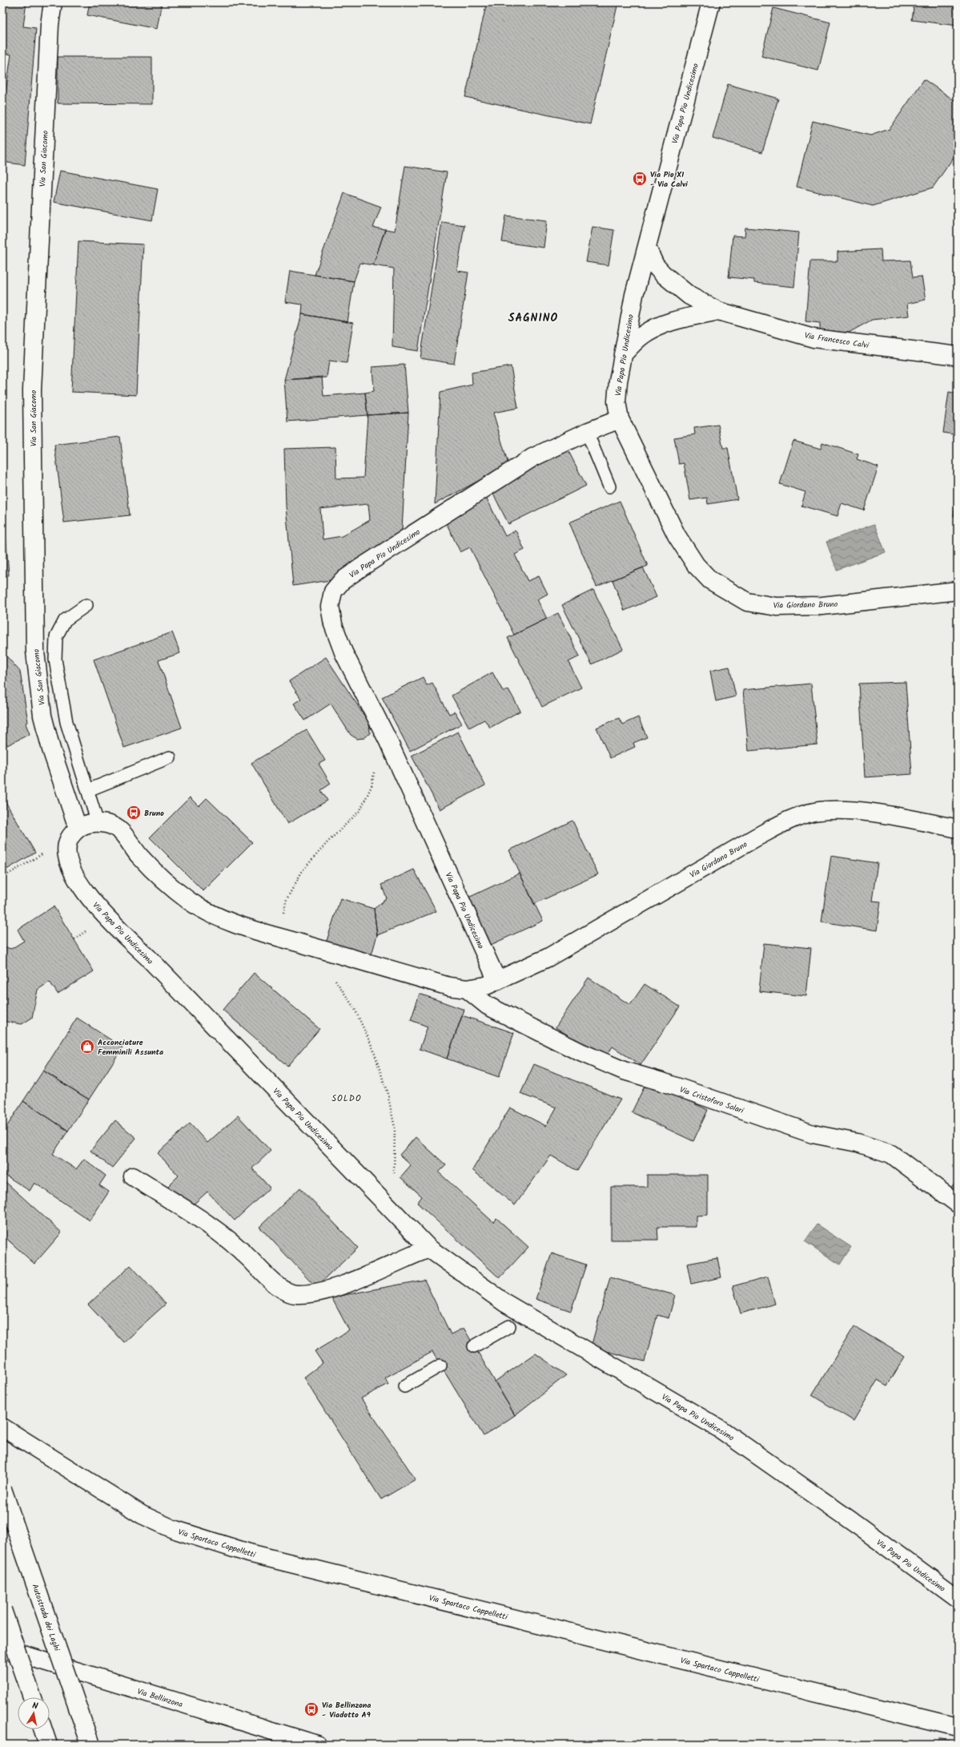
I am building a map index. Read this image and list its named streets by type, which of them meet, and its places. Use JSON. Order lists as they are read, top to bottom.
{
  "streets": {
    "main road": [
      "Via Papa Pio Undicesimo",
      "Via San Giacomo",
      "Via Francesco Calvi",
      "Via Giordano Bruno",
      "Via Cristoforo Solari",
      "Via Spartaco Cappelletti",
      "Autostrada dei Laghi",
      "Via Bellinzona"
    ]
  },
  "crossings": [
    ["Via Papa Pio Undicesimo", "Via San Giacomo"],
    ["Via Papa Pio Undicesimo", "Via Francesco Calvi"],
    ["Via Papa Pio Undicesimo", "Via Giordano Bruno"]
  ],
  "districts": ["SAGNINO", "SOLDO"],
  "places": {
    "bus stop": ["Via Pio XI - Via Calvi", "Bruno", "Via Bellinzona - Viadotto A9"],
    "shop": ["Acconciature Femminili Assunta"]
  },
  "north": "top"
}
